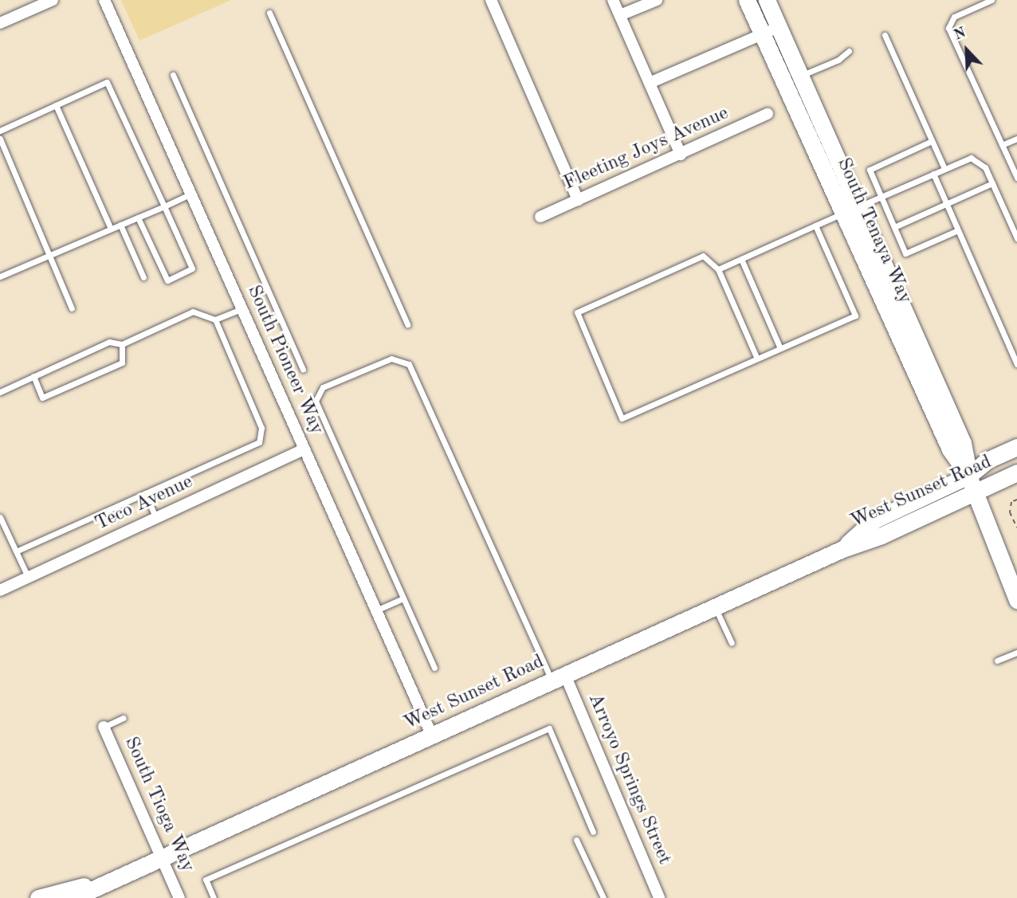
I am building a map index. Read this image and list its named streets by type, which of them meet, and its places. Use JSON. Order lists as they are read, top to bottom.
{
  "streets": {
    "main road": ["South Tenaya Way", "West Sunset Road"],
    "street": [
      "Fleeting Joys Avenue",
      "South Pioneer Way",
      "Teco Avenue",
      "Arroyo Springs Street",
      "South Tioga Way"
    ]
  },
  "crossings": [
    ["South Tenaya Way", "West Sunset Road"],
    ["South Pioneer Way", "West Sunset Road"],
    ["South Pioneer Way", "Teco Avenue"],
    ["West Sunset Road", "Arroyo Springs Street"],
    ["West Sunset Road", "South Tioga Way"]
  ],
  "north": "top left"
}
